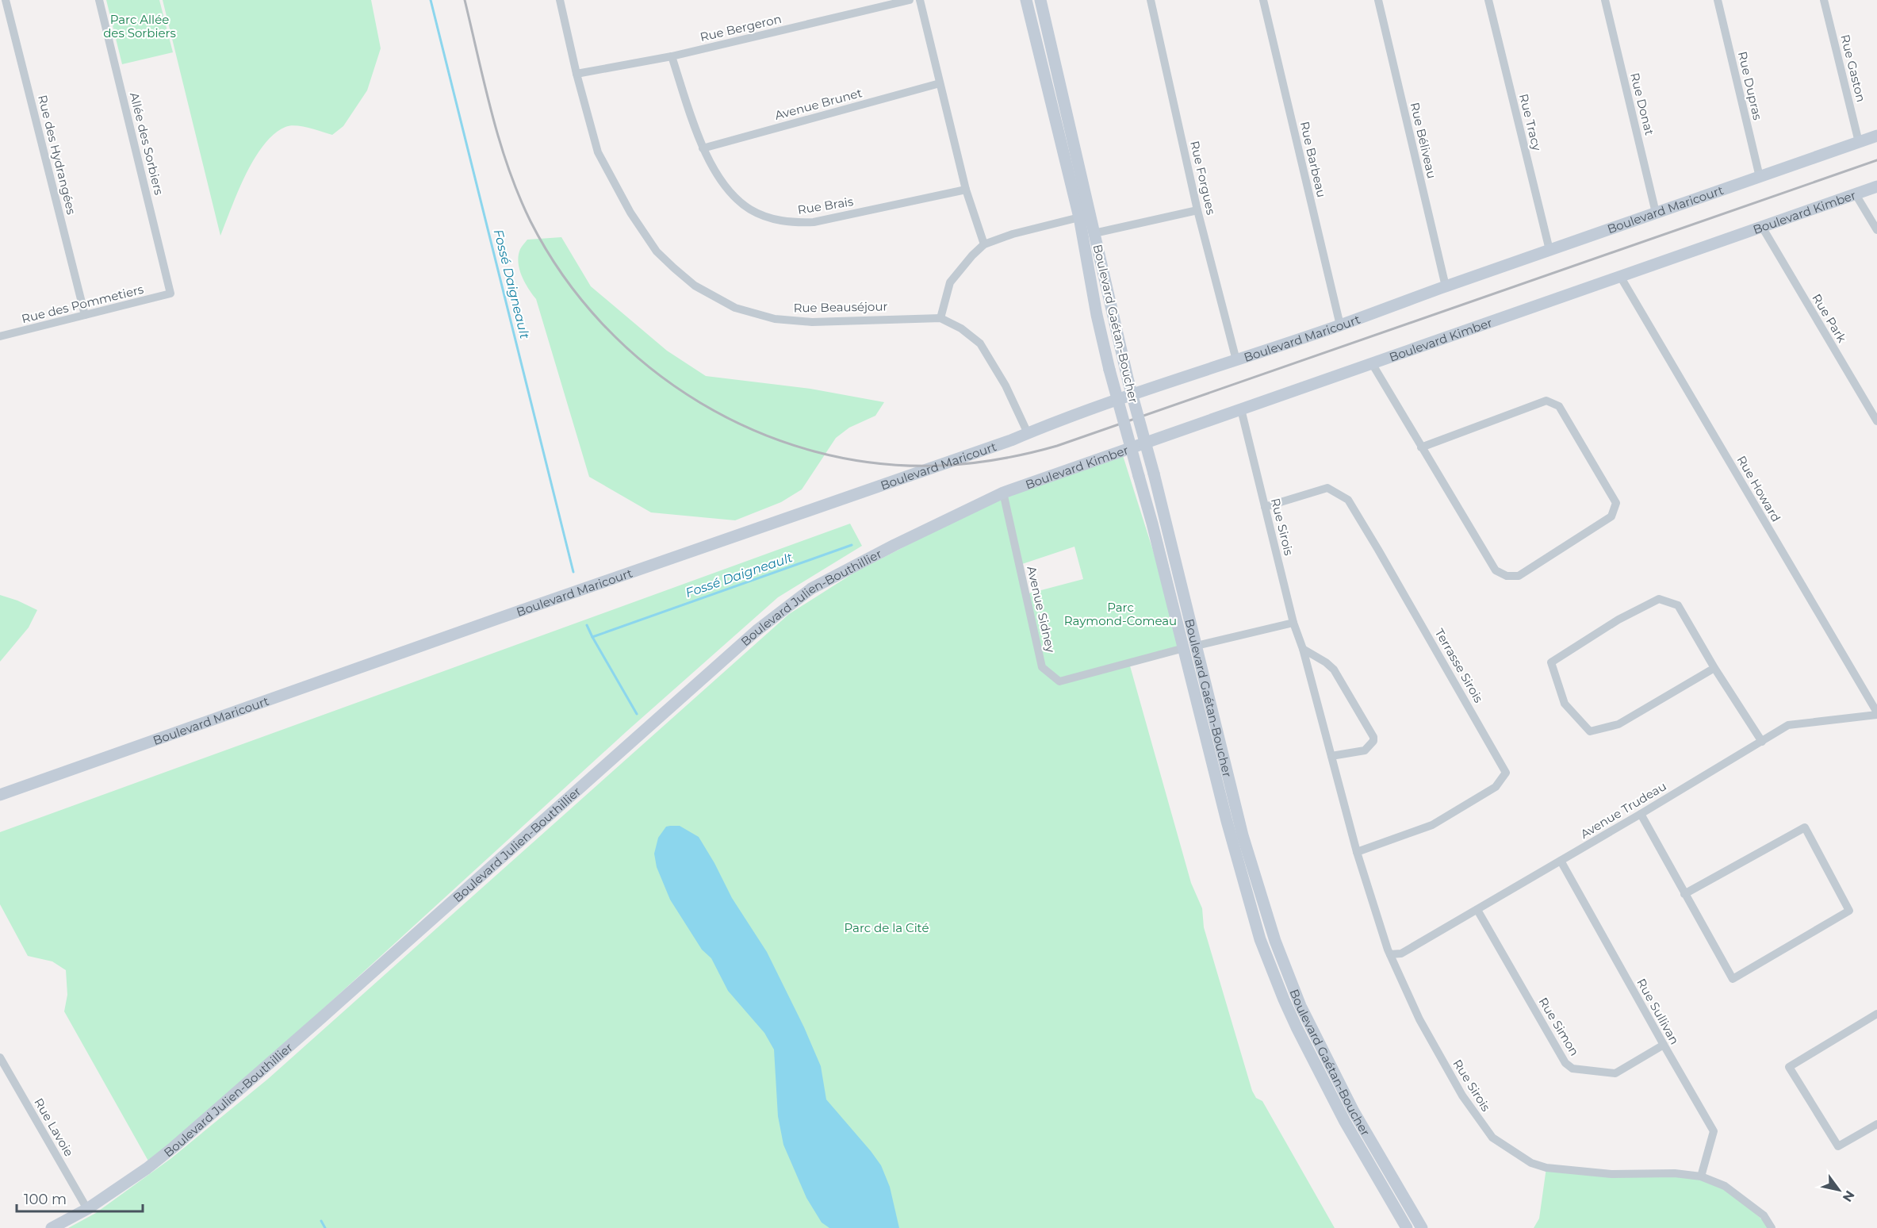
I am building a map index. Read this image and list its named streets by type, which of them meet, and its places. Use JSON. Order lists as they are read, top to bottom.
{
  "streets": {
    "street": [
      "Rue Bergeron",
      "Rue Gaston",
      "Rue Dupras",
      "Avenue Brunet",
      "Rue Donat",
      "Rue Tracy",
      "Rue Béliveau",
      "Allée des Sorbiers",
      "Rue des Hydrangées",
      "Rue Barbeau",
      "Rue Forgues",
      "Rue Brais",
      "Boulevard Maricourt",
      "Boulevard Kimber",
      "Rue des Pommetiers",
      "Rue Beauséjour",
      "Rue Park",
      "Boulevard Gaétan-Boucher",
      "Rue Howard",
      "Rue Sirois",
      "Boulevard Julien-Bouthillier",
      "Avenue Sidney",
      "Terrasse Sirois",
      "Avenue Trudeau",
      "Rue Sullivan",
      "Rue Simon",
      "Rue Lavoie"
    ]
  },
  "crossings": [
    ["Rue Bergeron", "Rue Brais"],
    ["Rue Bergeron", "Rue Beauséjour"],
    ["Rue Gaston", "Boulevard Maricourt"],
    ["Rue Dupras", "Boulevard Maricourt"],
    ["Avenue Brunet", "Rue Brais"],
    ["Rue Donat", "Boulevard Maricourt"],
    ["Rue Tracy", "Boulevard Maricourt"],
    ["Rue Béliveau", "Boulevard Maricourt"],
    ["Allée des Sorbiers", "Rue des Pommetiers"],
    ["Rue des Hydrangées", "Rue des Pommetiers"],
    ["Rue Barbeau", "Boulevard Maricourt"],
    ["Rue Forgues", "Boulevard Maricourt"],
    ["Boulevard Maricourt", "Rue Beauséjour"],
    ["Boulevard Kimber", "Rue Park"],
    ["Boulevard Kimber", "Rue Howard"],
    ["Boulevard Kimber", "Rue Sirois"],
    ["Boulevard Kimber", "Boulevard Julien-Bouthillier"],
    ["Boulevard Kimber", "Avenue Sidney"],
    ["Boulevard Gaétan-Boucher", "Avenue Sidney"],
    ["Rue Howard", "Avenue Trudeau"],
    ["Rue Sirois", "Terrasse Sirois"],
    ["Rue Sirois", "Avenue Trudeau"],
    ["Rue Sirois", "Rue Sullivan"],
    ["Boulevard Julien-Bouthillier", "Avenue Sidney"],
    ["Boulevard Julien-Bouthillier", "Rue Lavoie"],
    ["Avenue Trudeau", "Rue Sullivan"],
    ["Avenue Trudeau", "Rue Simon"],
    ["Rue Sullivan", "Rue Simon"]
  ],
  "water": ["Fossé Daigneault"],
  "parks": ["Parc Allée des Sorbiers", "Parc Raymond-Comeau", "Parc de la Cité"],
  "scale_bar": "100 m",
  "north": "bottom right"
}
